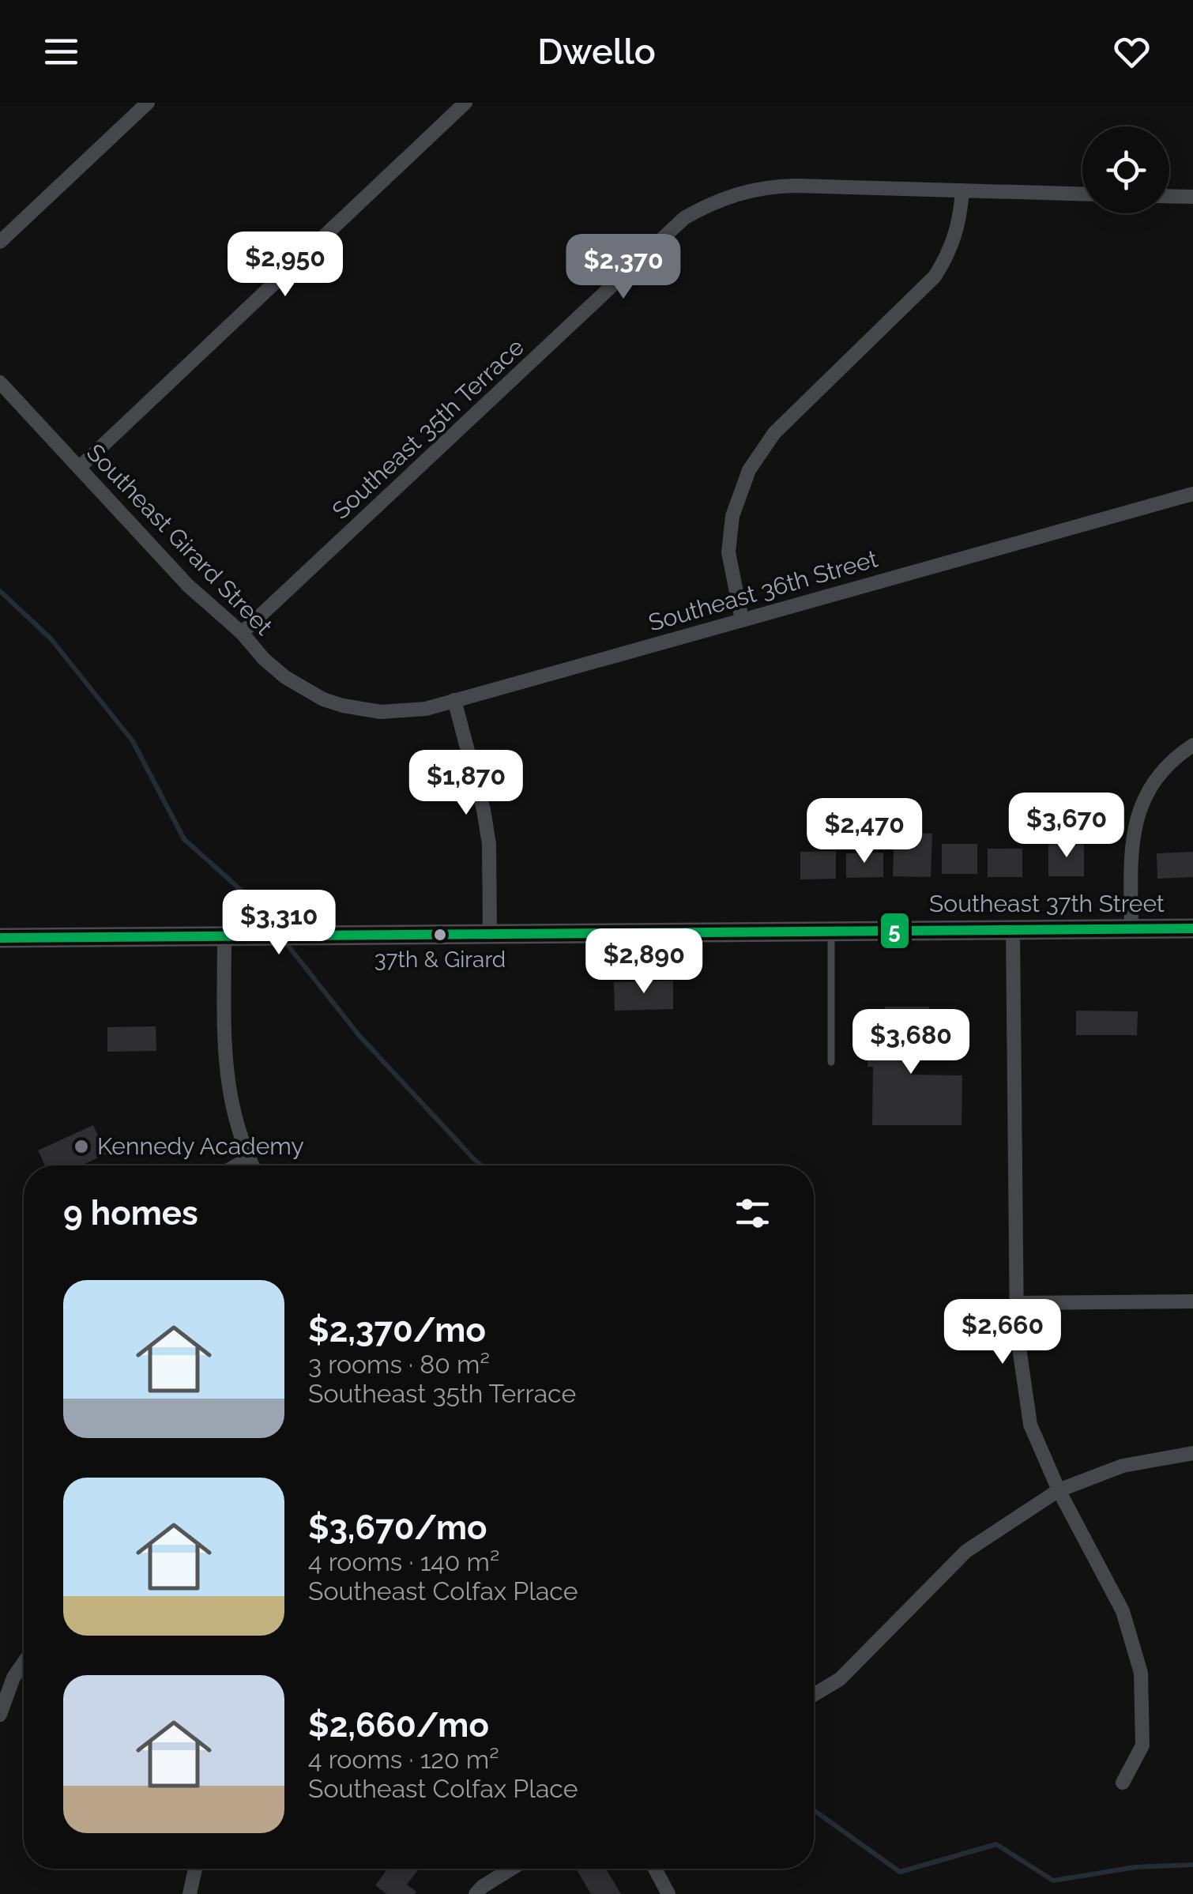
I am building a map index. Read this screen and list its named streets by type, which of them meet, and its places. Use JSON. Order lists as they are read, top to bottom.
{
  "streets": {
    "main road": ["Southeast 37th Street"],
    "street": ["Southeast 35th Terrace", "Southeast Girard Street", "Southeast 36th Street"]
  },
  "crossings": [
    ["Southeast 35th Terrace", "Southeast Girard Street"],
    ["Southeast Girard Street", "Southeast 36th Street"]
  ],
  "places": ["37th & Girard", "Kennedy Academy"],
  "lines": ["transit line 5"],
  "page": {
    "header": "Dwello",
    "price": [
      "$2,950",
      "$2,370",
      "$1,870",
      "$3,670",
      "$2,470",
      "$3,310",
      "$2,890",
      "$3,680",
      "$2,660"
    ],
    "heading": "9 homes",
    "list": [
      {
        "name": "$2,370/mo",
        "note": "3 rooms · 80 m² · Southeast 35th Terrace"
      },
      {
        "name": "$3,670/mo",
        "note": "4 rooms · 140 m² · Southeast Colfax Place"
      },
      {
        "name": "$2,660/mo",
        "note": "4 rooms · 120 m² · Southeast Colfax Place"
      }
    ]
  }
}
